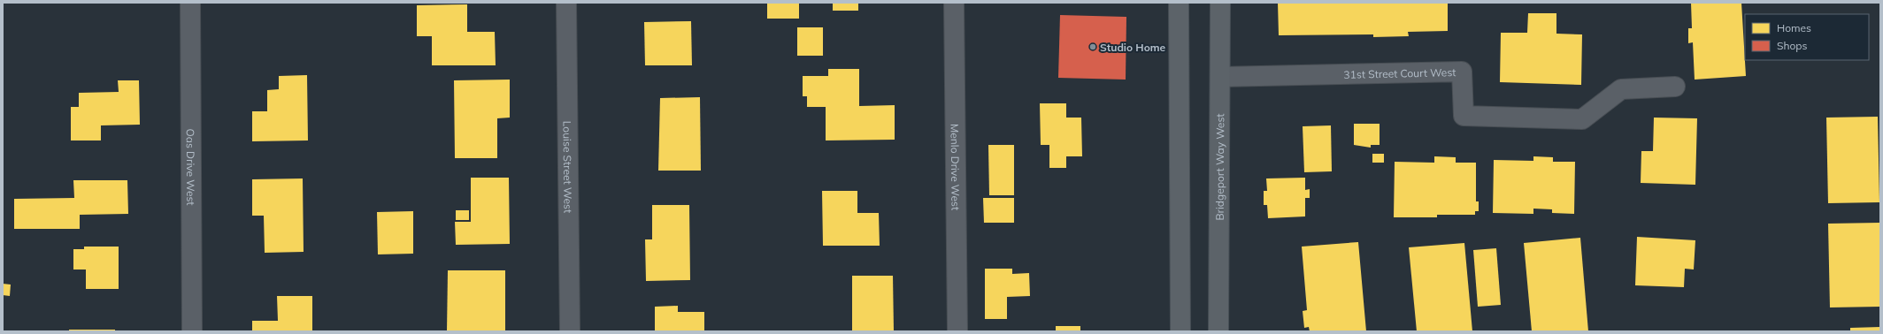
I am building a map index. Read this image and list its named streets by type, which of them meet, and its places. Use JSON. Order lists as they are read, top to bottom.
{
  "streets": {
    "main road": ["Bridgeport Way West"],
    "street": [
      "31st Street Court West",
      "Oas Drive West",
      "Louise Street West",
      "Menlo Drive West"
    ]
  },
  "crossings": [
    ["31st Street Court West", "Bridgeport Way West"]
  ],
  "places": ["Studio Home"],
  "legend": ["Homes", "Shops"]
}
